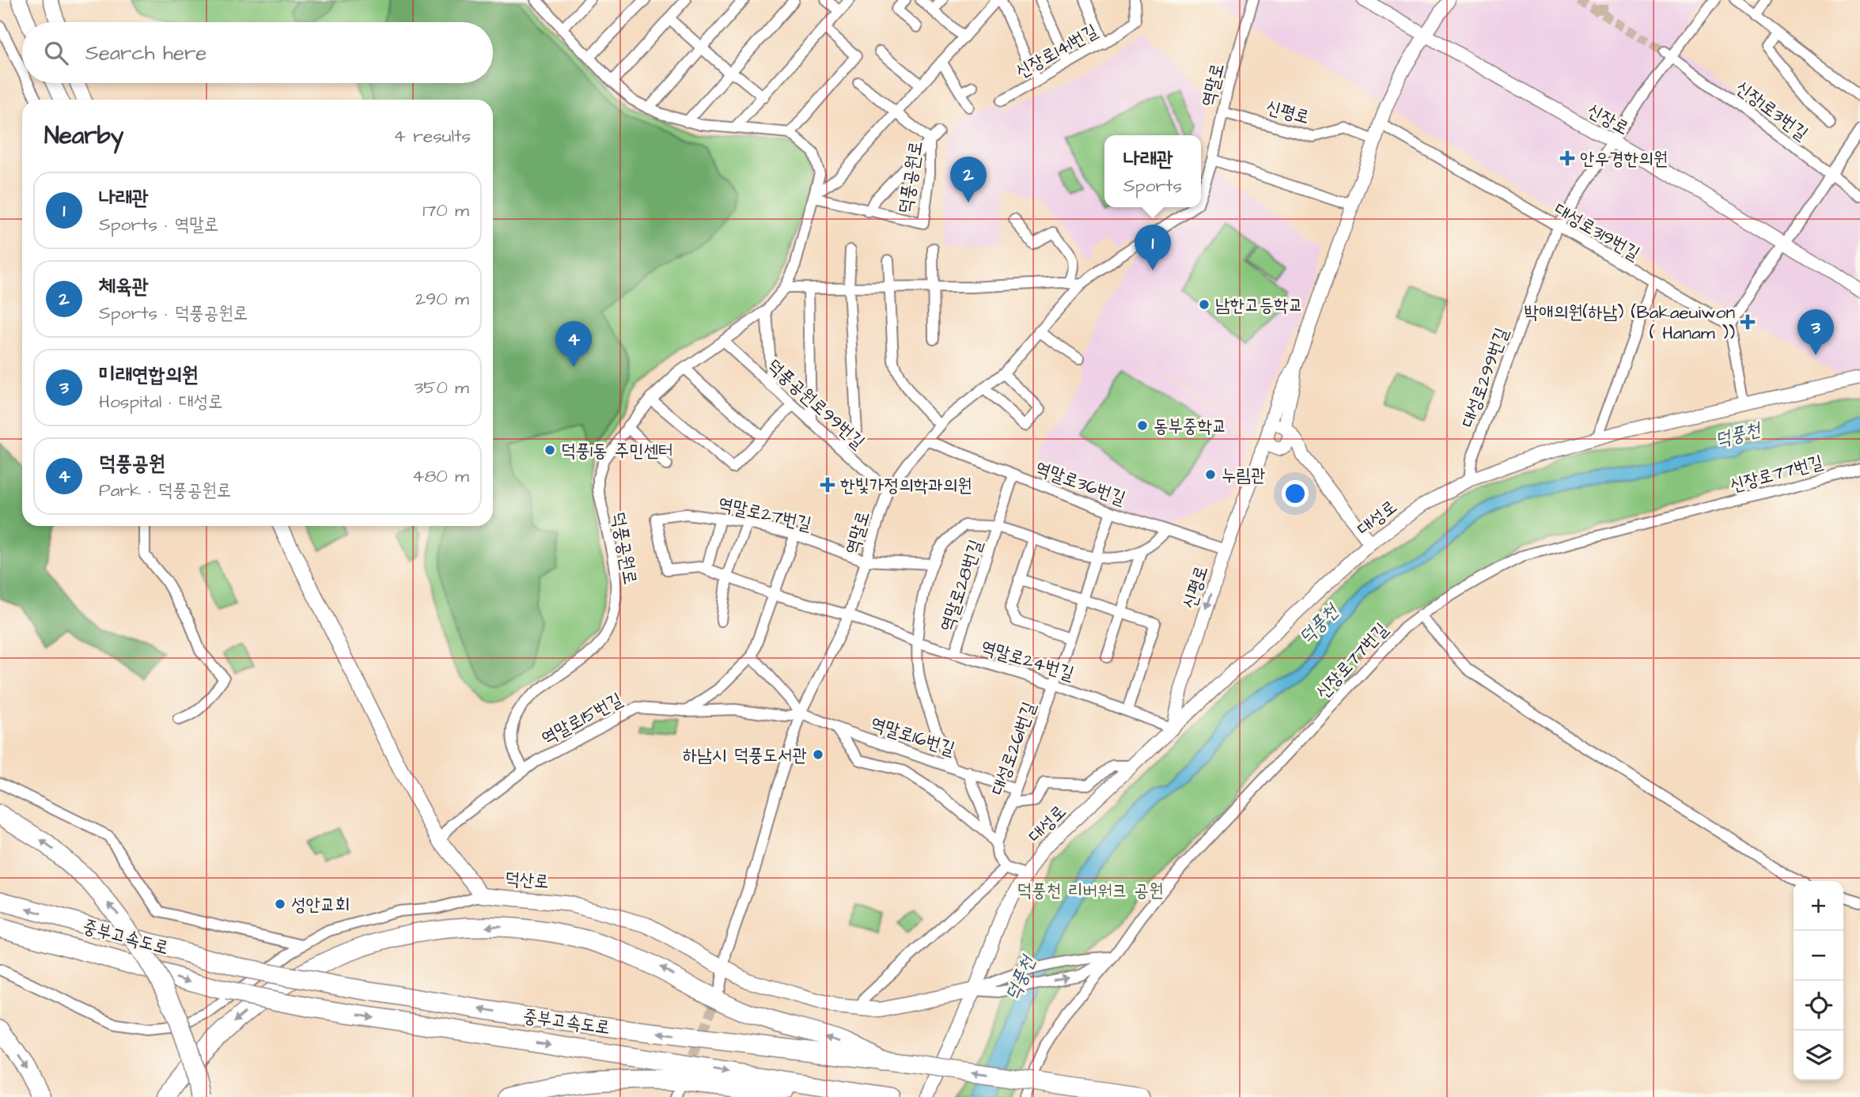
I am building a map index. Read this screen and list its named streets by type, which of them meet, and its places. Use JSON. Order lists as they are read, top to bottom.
{
  "streets": {
    "highway": ["중부고속도로"],
    "main road": ["덕산로"],
    "street": [
      "신장로141번길",
      "역말로",
      "신장1로3번길",
      "신평로",
      "신장로",
      "덕풍공원로",
      "대성로319번길",
      "대성로299번길",
      "덕풍공원로99번길",
      "신장로77번길",
      "역말로36번길",
      "역말로27번길",
      "대성로",
      "역말로28번길",
      "역말로24번길",
      "역말로15번길",
      "역말로16번길",
      "대성로261번길"
    ]
  },
  "crossings": [
    ["역말로", "신평로"],
    ["역말로", "덕풍공원로99번길"],
    ["역말로", "역말로36번길"],
    ["역말로", "역말로27번길"],
    ["역말로", "역말로28번길"],
    ["역말로", "역말로24번길"],
    ["역말로", "역말로15번길"],
    ["역말로", "역말로16번길"],
    ["역말로", "덕산로"],
    ["신장1로3번길", "대성로299번길"],
    ["신평로", "신장로"],
    ["신평로", "대성로319번길"],
    ["신평로", "역말로36번길"],
    ["신평로", "대성로"],
    ["신평로", "역말로24번길"],
    ["신장로", "대성로299번길"],
    ["덕풍공원로", "덕풍공원로99번길"],
    ["덕풍공원로", "역말로15번길"],
    ["대성로319번길", "대성로299번길"],
    ["대성로299번길", "대성로"],
    ["역말로36번길", "역말로28번길"],
    ["역말로36번길", "대성로261번길"],
    ["역말로27번길", "역말로28번길"],
    ["역말로27번길", "역말로24번길"],
    ["대성로", "역말로24번길"],
    ["대성로", "덕산로"],
    ["역말로28번길", "역말로24번길"],
    ["역말로28번길", "대성로261번길"],
    ["역말로24번길", "대성로261번길"],
    ["역말로15번길", "역말로16번길"],
    ["역말로15번길", "덕산로"],
    ["역말로16번길", "대성로261번길"]
  ],
  "water": ["덕풍천"],
  "parks": ["덕풍천 리버워크 공원"],
  "places": {
    "health": ["안우경한의원", "박애의원(하남) (Bakaeuiwon ( Hanam ))", "한빛가정의학과의원"],
    "other": [
      "남한고등학교",
      "동부중학교",
      "덕풍1동 주민센터",
      "누림관",
      "하남시 덕풍도서관",
      "성안교회"
    ]
  },
  "page": {
    "search": "Search here",
    "heading": ["Nearby", "4 results"],
    "popup": ["나래관", "Sports"],
    "pins": [
      "2",
      "1",
      "3",
      "4"
    ],
    "list": [
      {
        "mark": "1",
        "name": "나래관",
        "note": "Sports · 역말로",
        "value": "170 m"
      },
      {
        "mark": "2",
        "name": "체육관",
        "note": "Sports · 덕풍공원로",
        "value": "290 m"
      },
      {
        "mark": "3",
        "name": "미래연합의원",
        "note": "Hospital · 대성로",
        "value": "350 m"
      },
      {
        "mark": "4",
        "name": "덕풍공원",
        "note": "Park · 덕풍공원로",
        "value": "480 m"
      }
    ],
    "map_buttons": ["+", "−"]
  }
}
